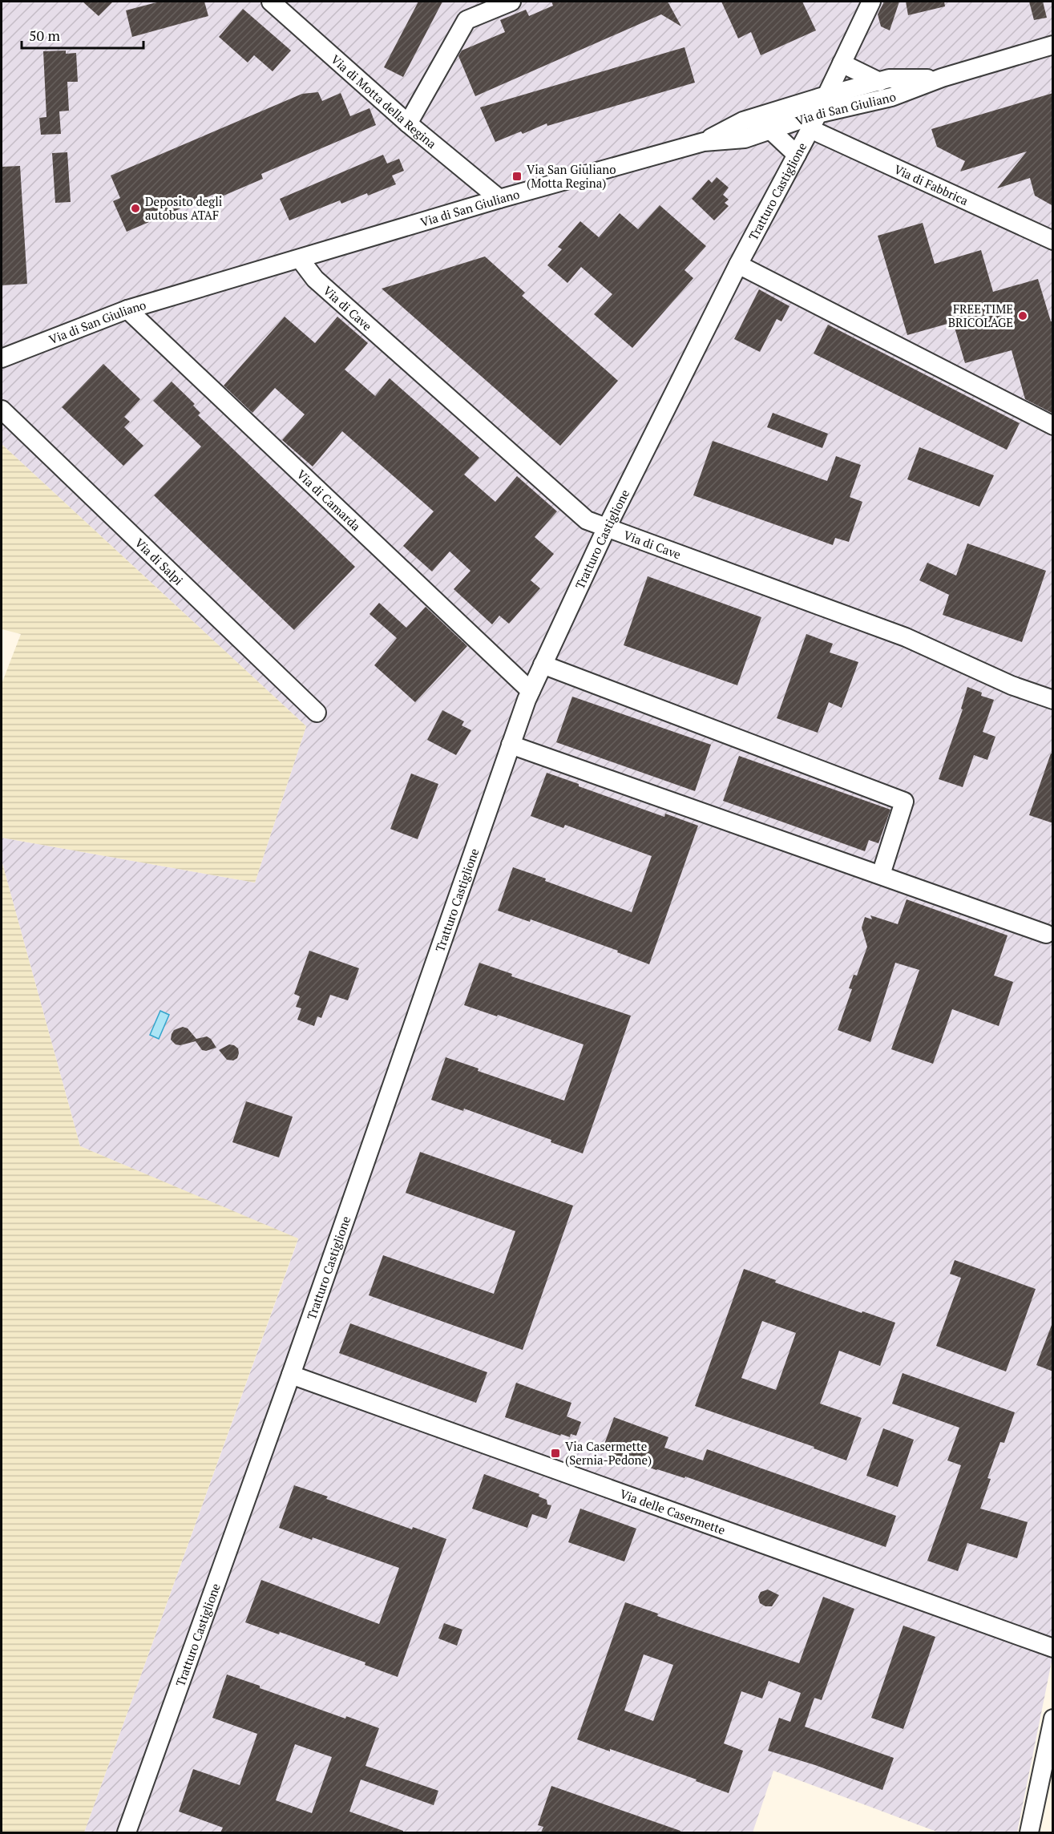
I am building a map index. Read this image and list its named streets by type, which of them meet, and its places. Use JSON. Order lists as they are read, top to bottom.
{
  "streets": {
    "street": [
      "Via di Motta della Regina",
      "Via di San Giuliano",
      "Via di Fabbrica",
      "Tratturo Castiglione",
      "Via di Cave",
      "Via di Camarda",
      "Via di Salpi",
      "Via delle Casermette"
    ]
  },
  "crossings": [
    ["Via di Motta della Regina", "Via di San Giuliano"],
    ["Via di San Giuliano", "Via di Fabbrica"],
    ["Via di San Giuliano", "Tratturo Castiglione"],
    ["Via di San Giuliano", "Via di Cave"],
    ["Via di San Giuliano", "Via di Camarda"],
    ["Via di Fabbrica", "Tratturo Castiglione"],
    ["Tratturo Castiglione", "Via di Cave"],
    ["Tratturo Castiglione", "Via di Camarda"],
    ["Tratturo Castiglione", "Via delle Casermette"]
  ],
  "places": {
    "transit": ["Via San Giuliano (Motta Regina)", "Via Casermette (Sernia-Pedone)"],
    "other": ["Deposito degli autobus ATAF", "FREE TIME BRICOLAGE"]
  },
  "scale_bar": "50 m"
}
